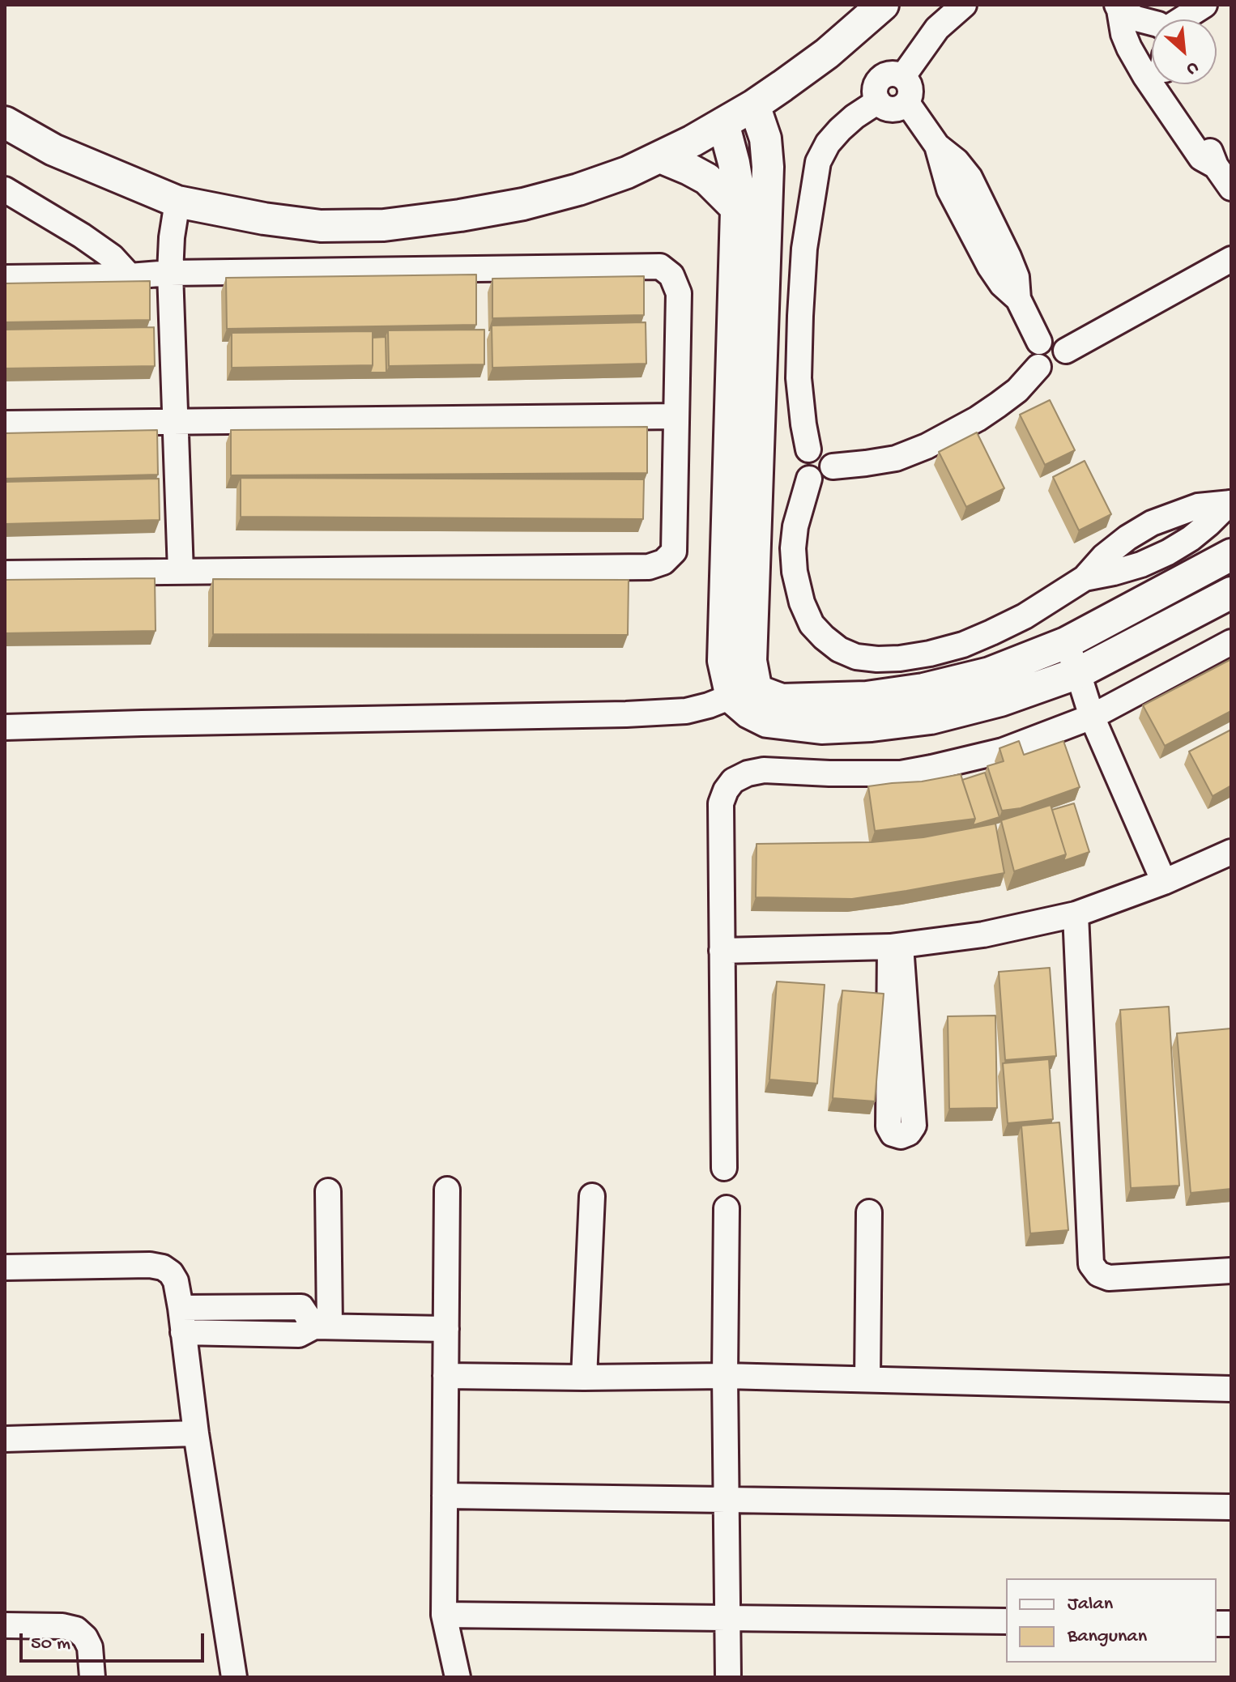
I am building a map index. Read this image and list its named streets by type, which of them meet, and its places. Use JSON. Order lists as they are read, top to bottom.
{
  "legend": ["Jalan", "Bangunan"],
  "scale_bar": "50 m",
  "north": "bottom right"
}
